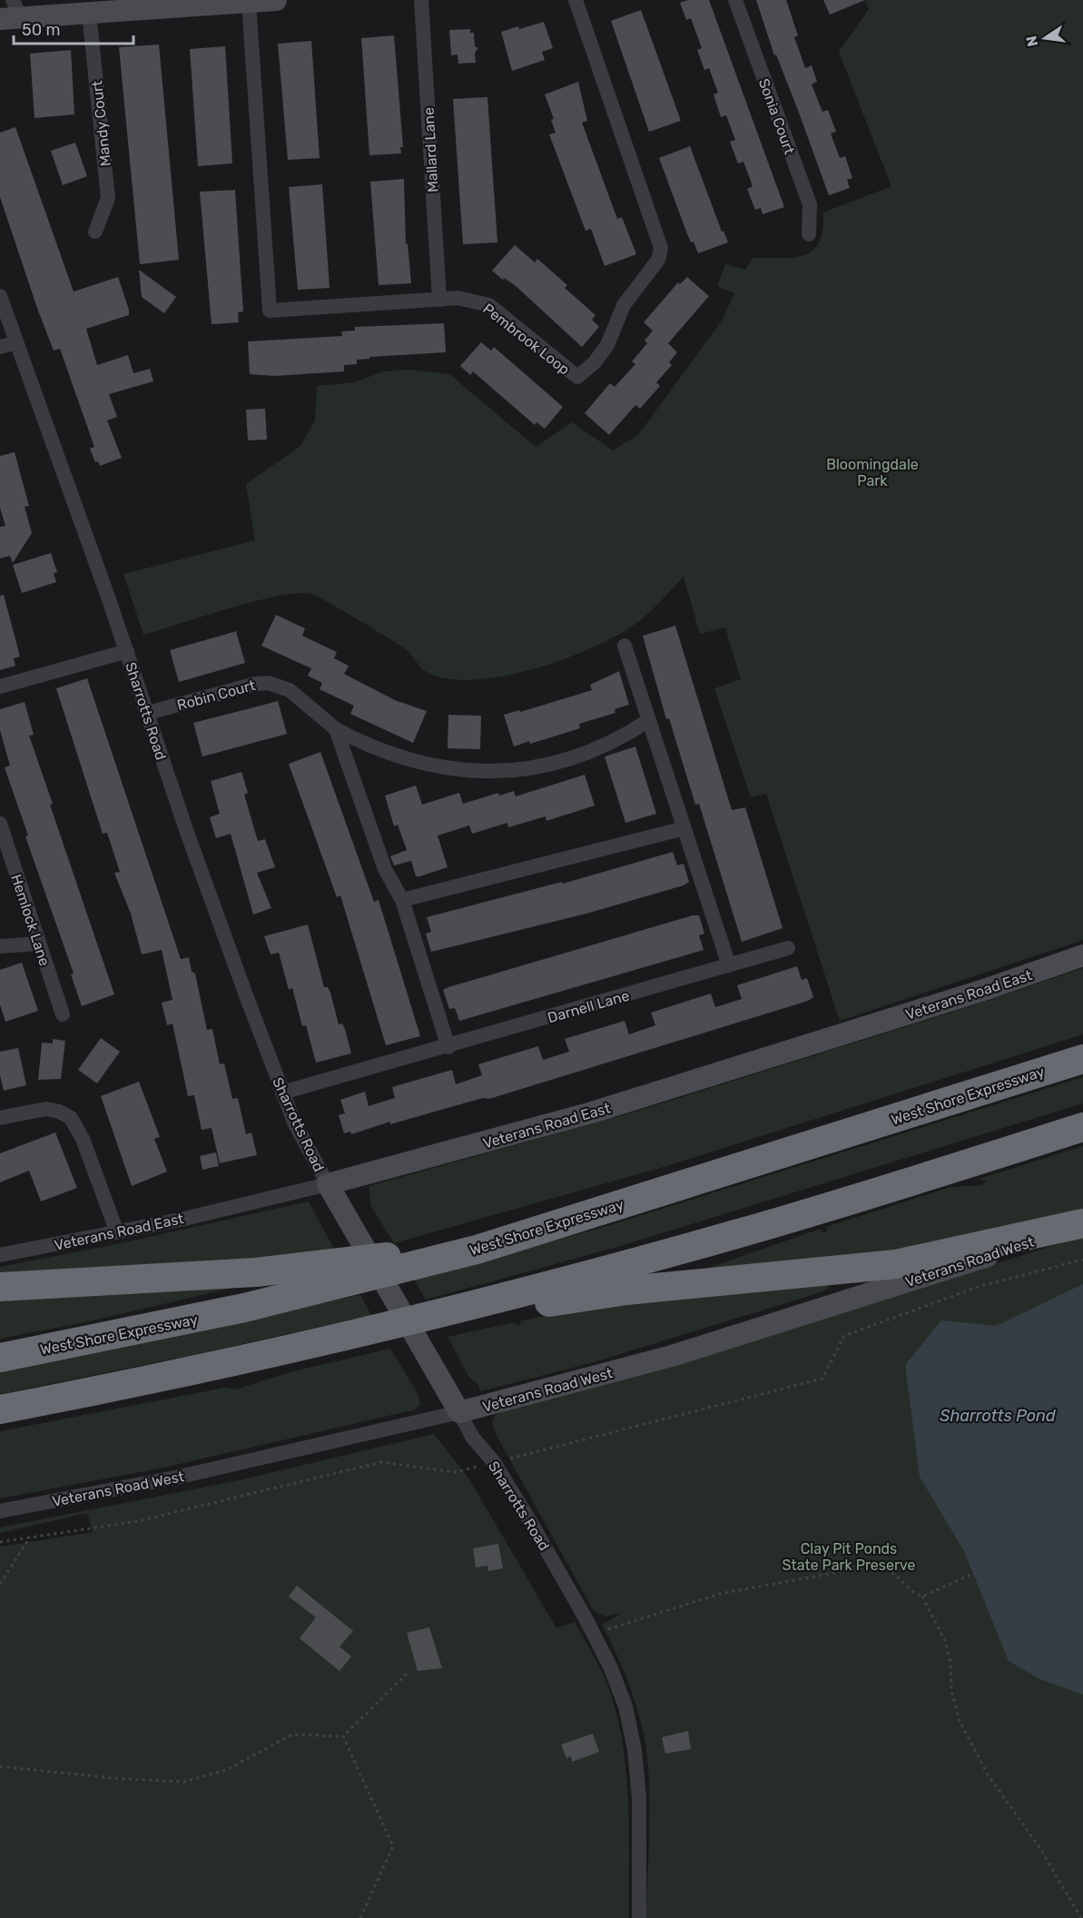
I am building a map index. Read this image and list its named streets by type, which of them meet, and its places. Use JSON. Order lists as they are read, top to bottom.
{
  "streets": {
    "highway": ["West Shore Expressway"],
    "street": [
      "Sonia Court",
      "Mandy Court",
      "Mallard Lane",
      "Pembrook Loop",
      "Robin Court",
      "Sharrotts Road",
      "Hemlock Lane",
      "Veterans Road East",
      "Darnell Lane",
      "Veterans Road West"
    ]
  },
  "crossings": [
    ["Mallard Lane", "Pembrook Loop"],
    ["Robin Court", "Sharrotts Road"],
    ["Sharrotts Road", "Veterans Road East"],
    ["Sharrotts Road", "Darnell Lane"],
    ["Sharrotts Road", "Veterans Road West"]
  ],
  "water": ["Sharrotts Pond"],
  "parks": ["Bloomingdale Park", "Clay Pit Ponds State Park Preserve"],
  "scale_bar": "50 m",
  "north": "left"
}
